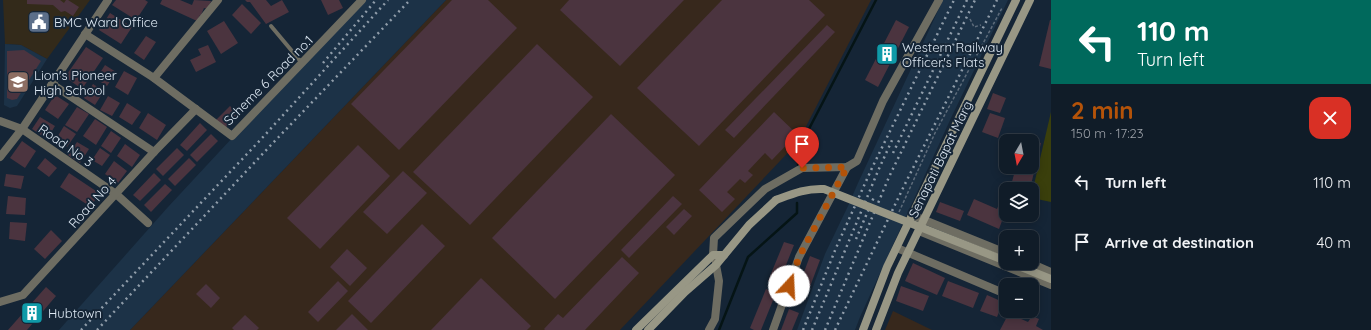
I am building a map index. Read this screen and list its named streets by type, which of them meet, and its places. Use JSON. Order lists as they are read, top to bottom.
{
  "streets": {
    "main road": ["Senapati Bapat Marg"],
    "street": ["Scheme 6 Road no.1", "Road No 3", "Road No 4"]
  },
  "crossings": [
    ["Scheme 6 Road no.1", "Road No 4"],
    ["Road No 3", "Road No 4"]
  ],
  "places": {
    "public building": ["BMC Ward Office"],
    "building": ["Western Railway Officer's Flats", "Hubtown"],
    "school or university": ["Lion's Pioneer High School"]
  },
  "north": "bottom",
  "page": {
    "turn": ["110 m", "Turn left"],
    "heading": ["2 min", "150 m · 17:23"],
    "map_buttons": ["+", "−"],
    "list": [
      {
        "name": "Turn left",
        "value": "110 m"
      },
      {
        "name": "Arrive at destination",
        "value": "40 m"
      }
    ]
  }
}
